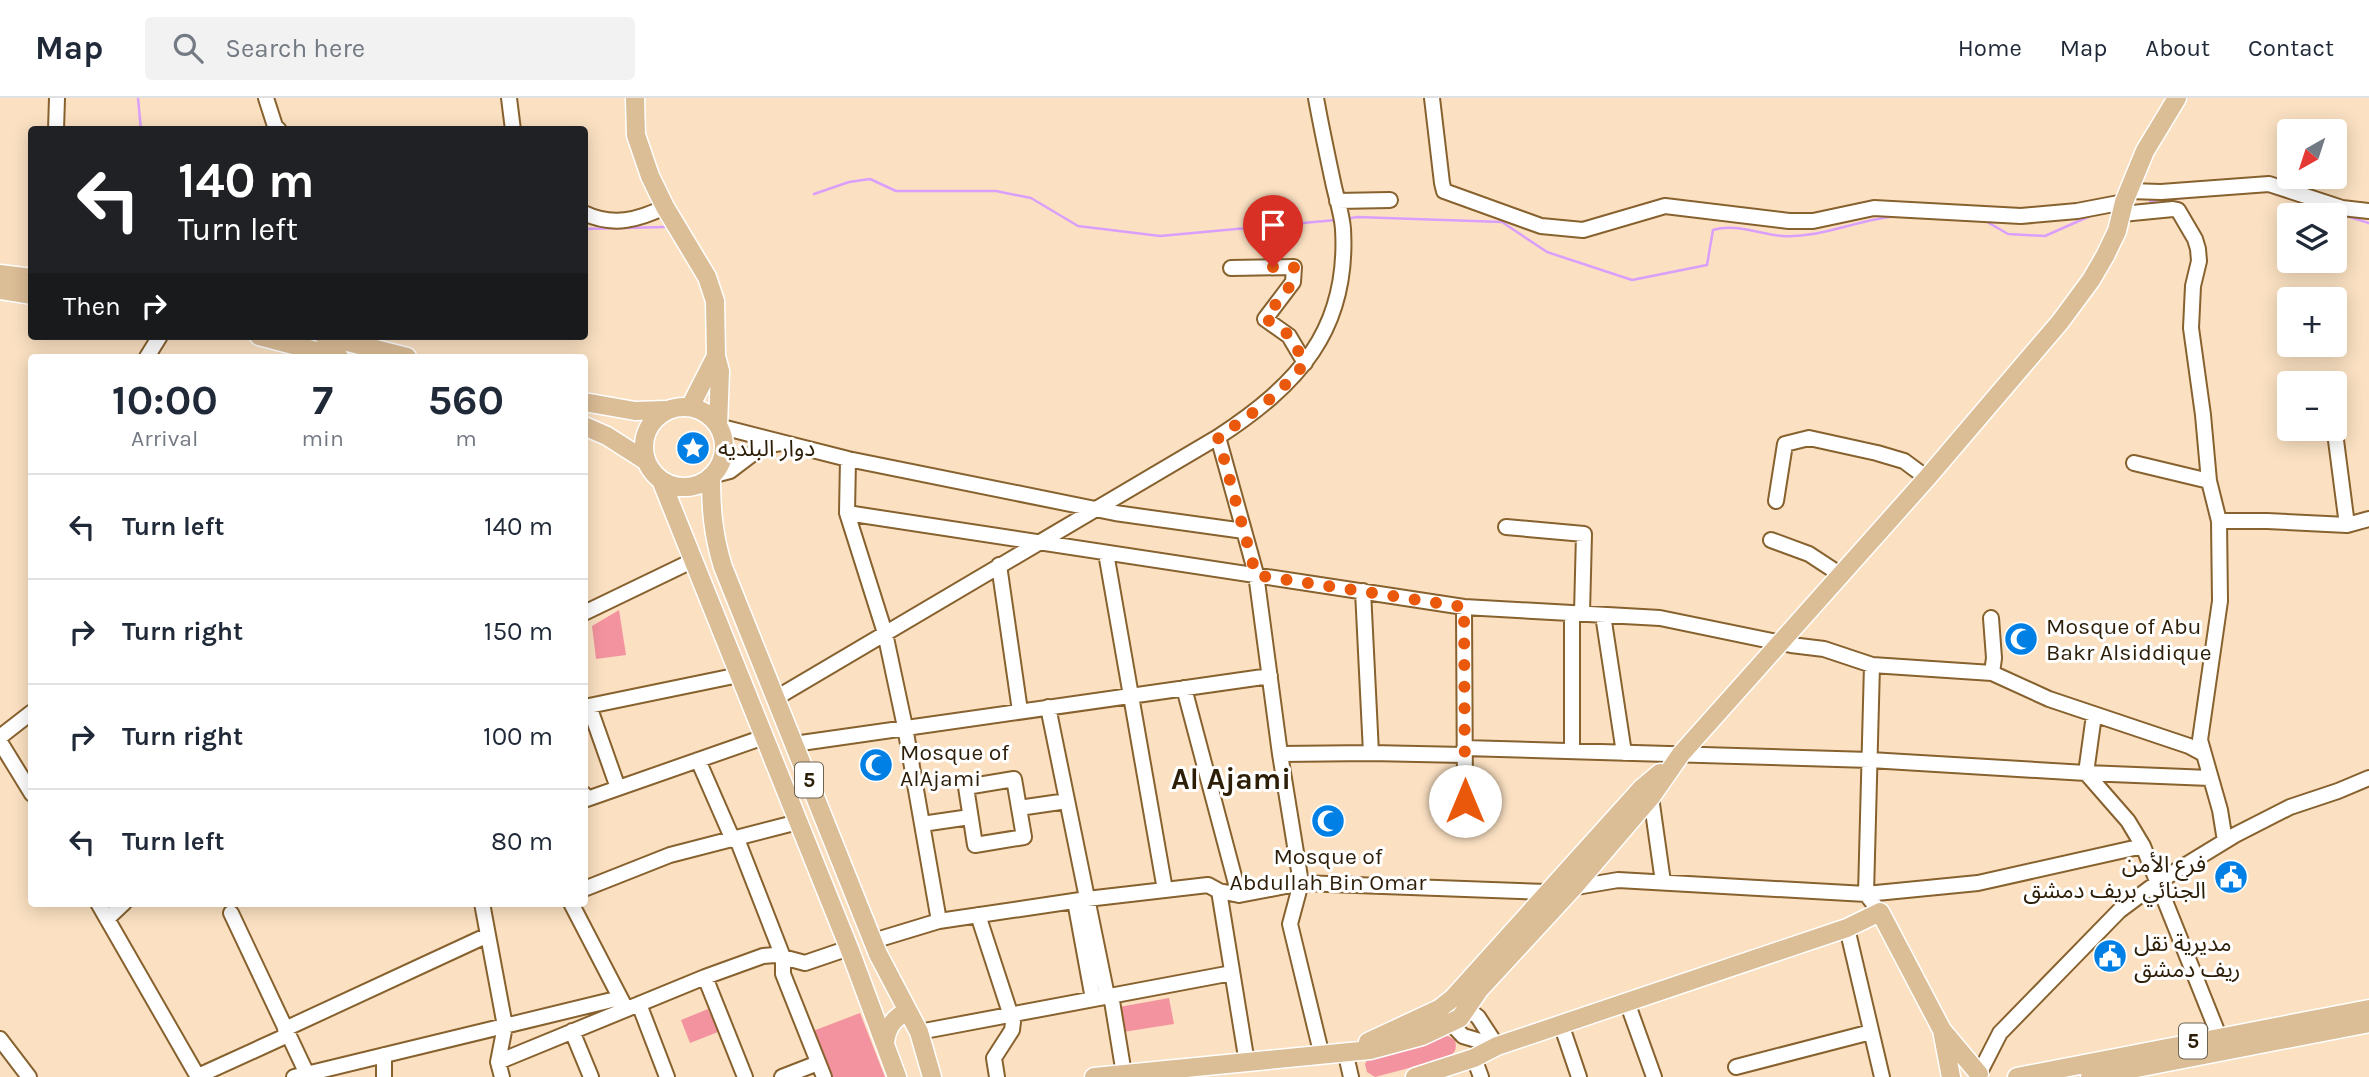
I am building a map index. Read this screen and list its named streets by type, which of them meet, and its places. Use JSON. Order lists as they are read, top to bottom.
{
  "streets": {
    "main road": ["5"]
  },
  "districts": ["Al Ajami"],
  "places": {
    "place": ["دوار البلديه"],
    "mosque": ["Mosque of Abu Bakr Alsiddique", "Mosque of AlAjami", "Mosque of Abdullah Bin Omar"],
    "public building": ["فرع الأمن الجنائي بريف دمشق", "مديرية نقل ريف دمشق"]
  },
  "north": "bottom left",
  "page": {
    "header": "Map",
    "search": "Search here",
    "nav": [
      "Home",
      "Map",
      "About",
      "Contact"
    ],
    "map_buttons": ["+", "−"],
    "turn": ["140 m", "Turn left"],
    "then": "Then",
    "eta": [
      "10:00",
      "Arrival",
      "7",
      "min",
      "560",
      "m"
    ],
    "list": [
      {
        "name": "Turn left",
        "value": "140 m"
      },
      {
        "name": "Turn right",
        "value": "150 m"
      },
      {
        "name": "Turn right",
        "value": "100 m"
      },
      {
        "name": "Turn left",
        "value": "80 m"
      }
    ]
  }
}
